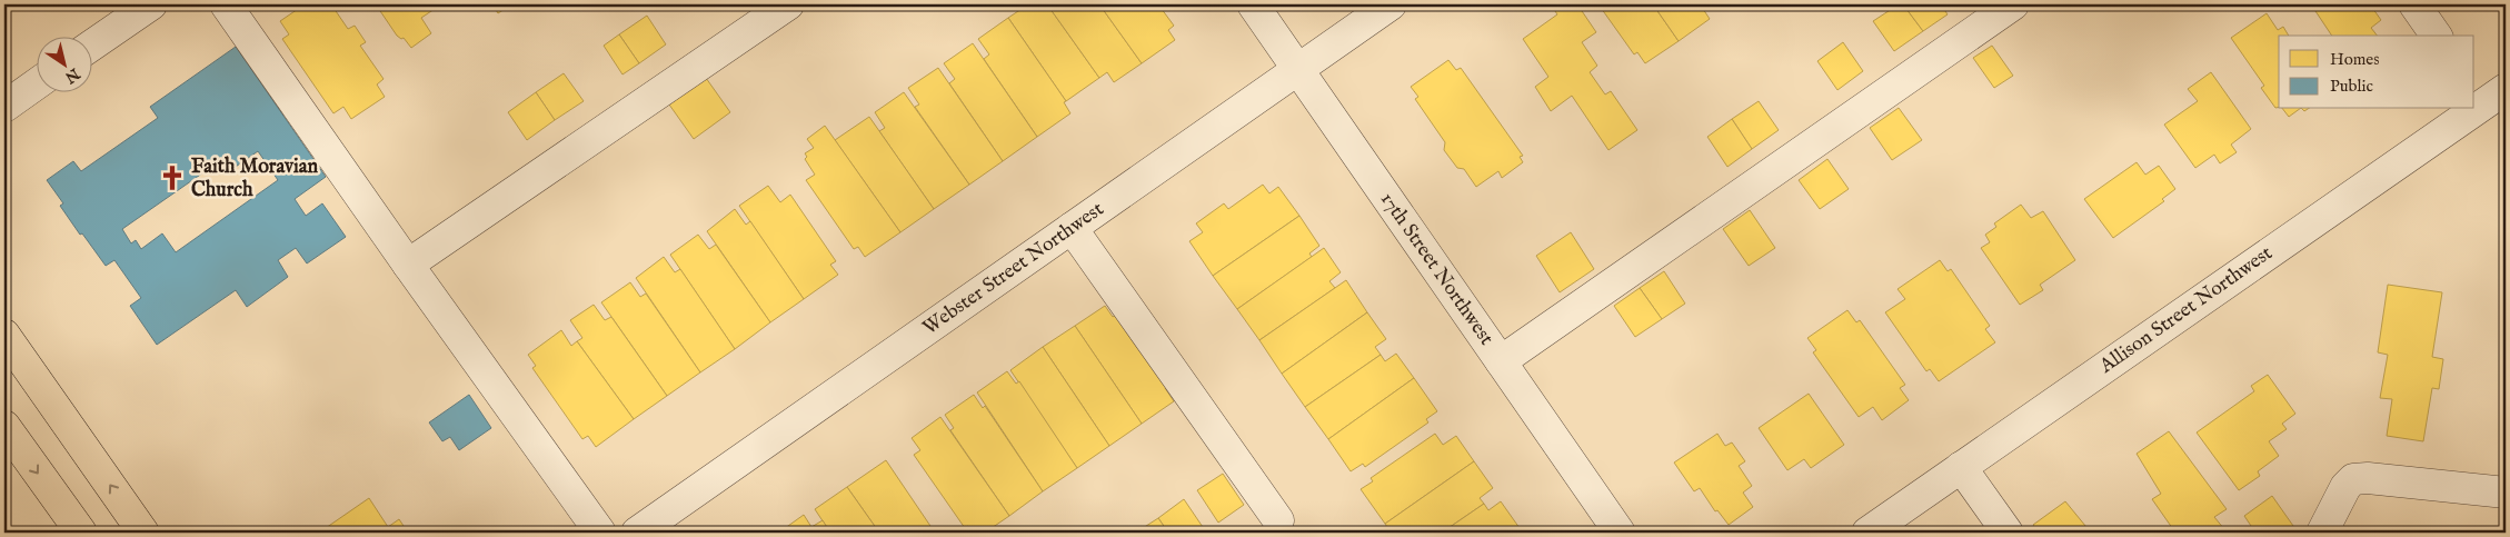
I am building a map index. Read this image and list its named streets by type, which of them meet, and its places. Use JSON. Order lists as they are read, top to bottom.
{
  "streets": {
    "street": ["Webster Street Northwest", "17th Street Northwest", "Allison Street Northwest"]
  },
  "crossings": [
    ["Webster Street Northwest", "17th Street Northwest"]
  ],
  "places": {
    "church": ["Faith Moravian Church"]
  },
  "legend": ["Homes", "Public"],
  "north": "bottom right"
}
